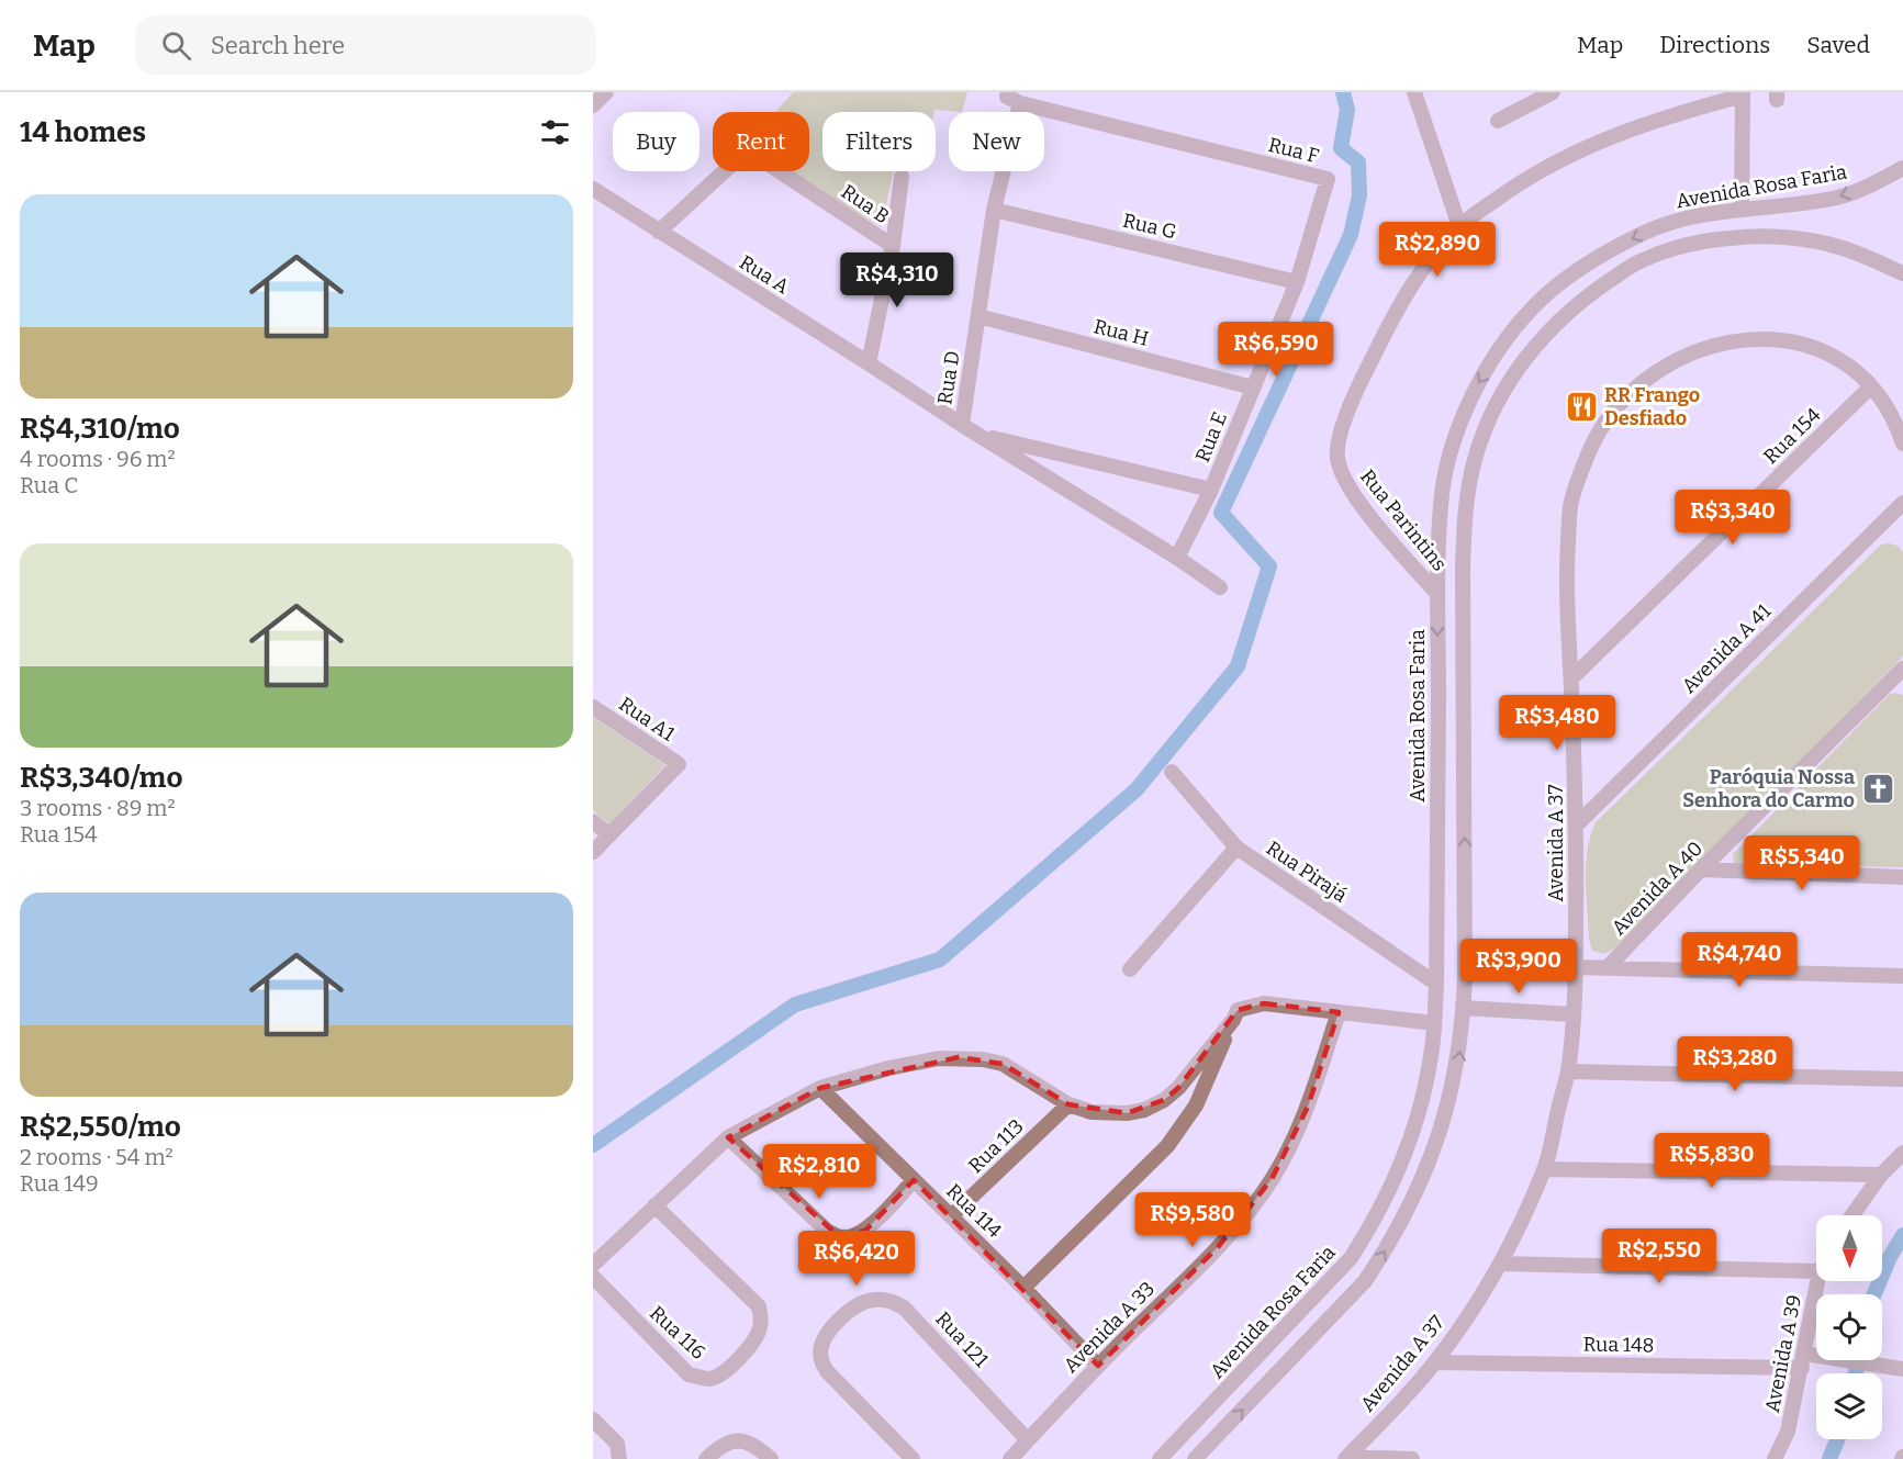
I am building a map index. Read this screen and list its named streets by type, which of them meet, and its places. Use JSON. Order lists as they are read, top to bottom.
{
  "streets": {
    "street": [
      "Rua F",
      "Avenida Rosa Faria",
      "Rua B",
      "Rua G",
      "Rua A",
      "Rua H",
      "Rua D",
      "Rua 154",
      "Rua E",
      "Rua Parintins",
      "Avenida A 41",
      "Rua A1",
      "Avenida A 37",
      "Rua Pirajá",
      "Avenida A 40",
      "Rua 113",
      "Rua 114",
      "Avenida A 33",
      "Rua 116",
      "Rua 121",
      "Rua 148",
      "Avenida A 39"
    ]
  },
  "crossings": [
    ["Rua F", "Rua D"],
    ["Rua F", "Rua E"],
    ["Avenida Rosa Faria", "Rua Parintins"],
    ["Avenida Rosa Faria", "Rua Pirajá"],
    ["Rua B", "Rua A"],
    ["Rua G", "Rua D"],
    ["Rua G", "Rua E"],
    ["Rua A", "Rua D"],
    ["Rua A", "Rua E"],
    ["Rua H", "Rua D"],
    ["Rua H", "Rua E"],
    ["Rua 154", "Avenida A 37"],
    ["Avenida A 41", "Avenida A 37"],
    ["Avenida A 37", "Rua 148"],
    ["Rua 113", "Rua 114"],
    ["Rua 114", "Avenida A 33"],
    ["Avenida A 33", "Rua 121"],
    ["Rua 148", "Avenida A 39"]
  ],
  "one_way": ["Avenida Rosa Faria"],
  "places": {
    "restaurant": ["RR Frango Desfiado"],
    "church": ["Paróquia Nossa Senhora do Carmo"]
  },
  "north": "bottom",
  "page": {
    "header": "Map",
    "search": "Search here",
    "nav": ["Map", "Directions", "Saved"],
    "heading": "14 homes",
    "chip": [
      "Buy",
      "Rent",
      "Filters",
      "New"
    ],
    "list": [
      {
        "name": "R$4,310/mo",
        "note": "4 rooms · 96 m² · Rua C"
      },
      {
        "name": "R$3,340/mo",
        "note": "3 rooms · 89 m² · Rua 154"
      },
      {
        "name": "R$2,550/mo",
        "note": "2 rooms · 54 m² · Rua 149"
      }
    ],
    "price": [
      "R$2,890",
      "R$4,310",
      "R$6,590",
      "R$3,340",
      "R$3,480",
      "R$5,340",
      "R$4,740",
      "R$3,900",
      "R$3,280",
      "R$5,830",
      "R$2,810",
      "R$9,580",
      "R$2,550",
      "R$6,420"
    ]
  }
}
